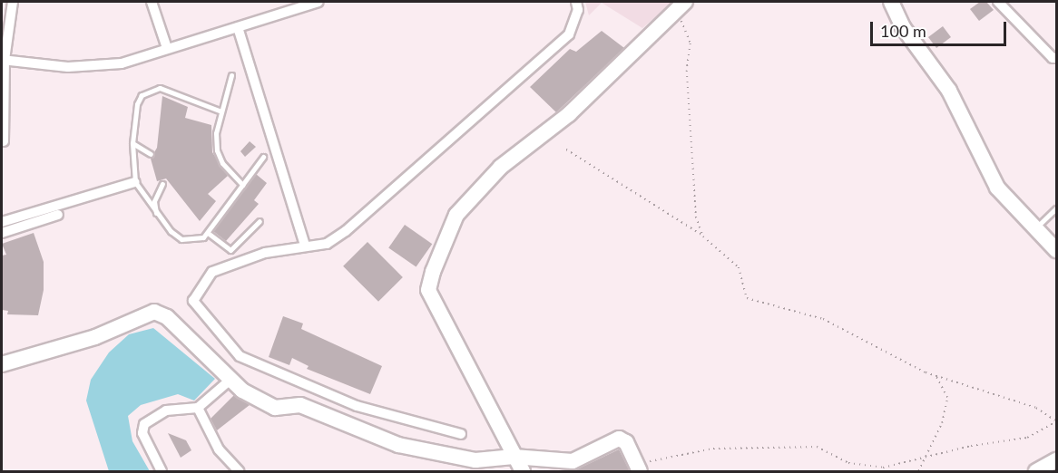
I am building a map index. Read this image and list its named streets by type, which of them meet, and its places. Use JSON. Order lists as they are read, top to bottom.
{
  "scale_bar": "100 m"
}
